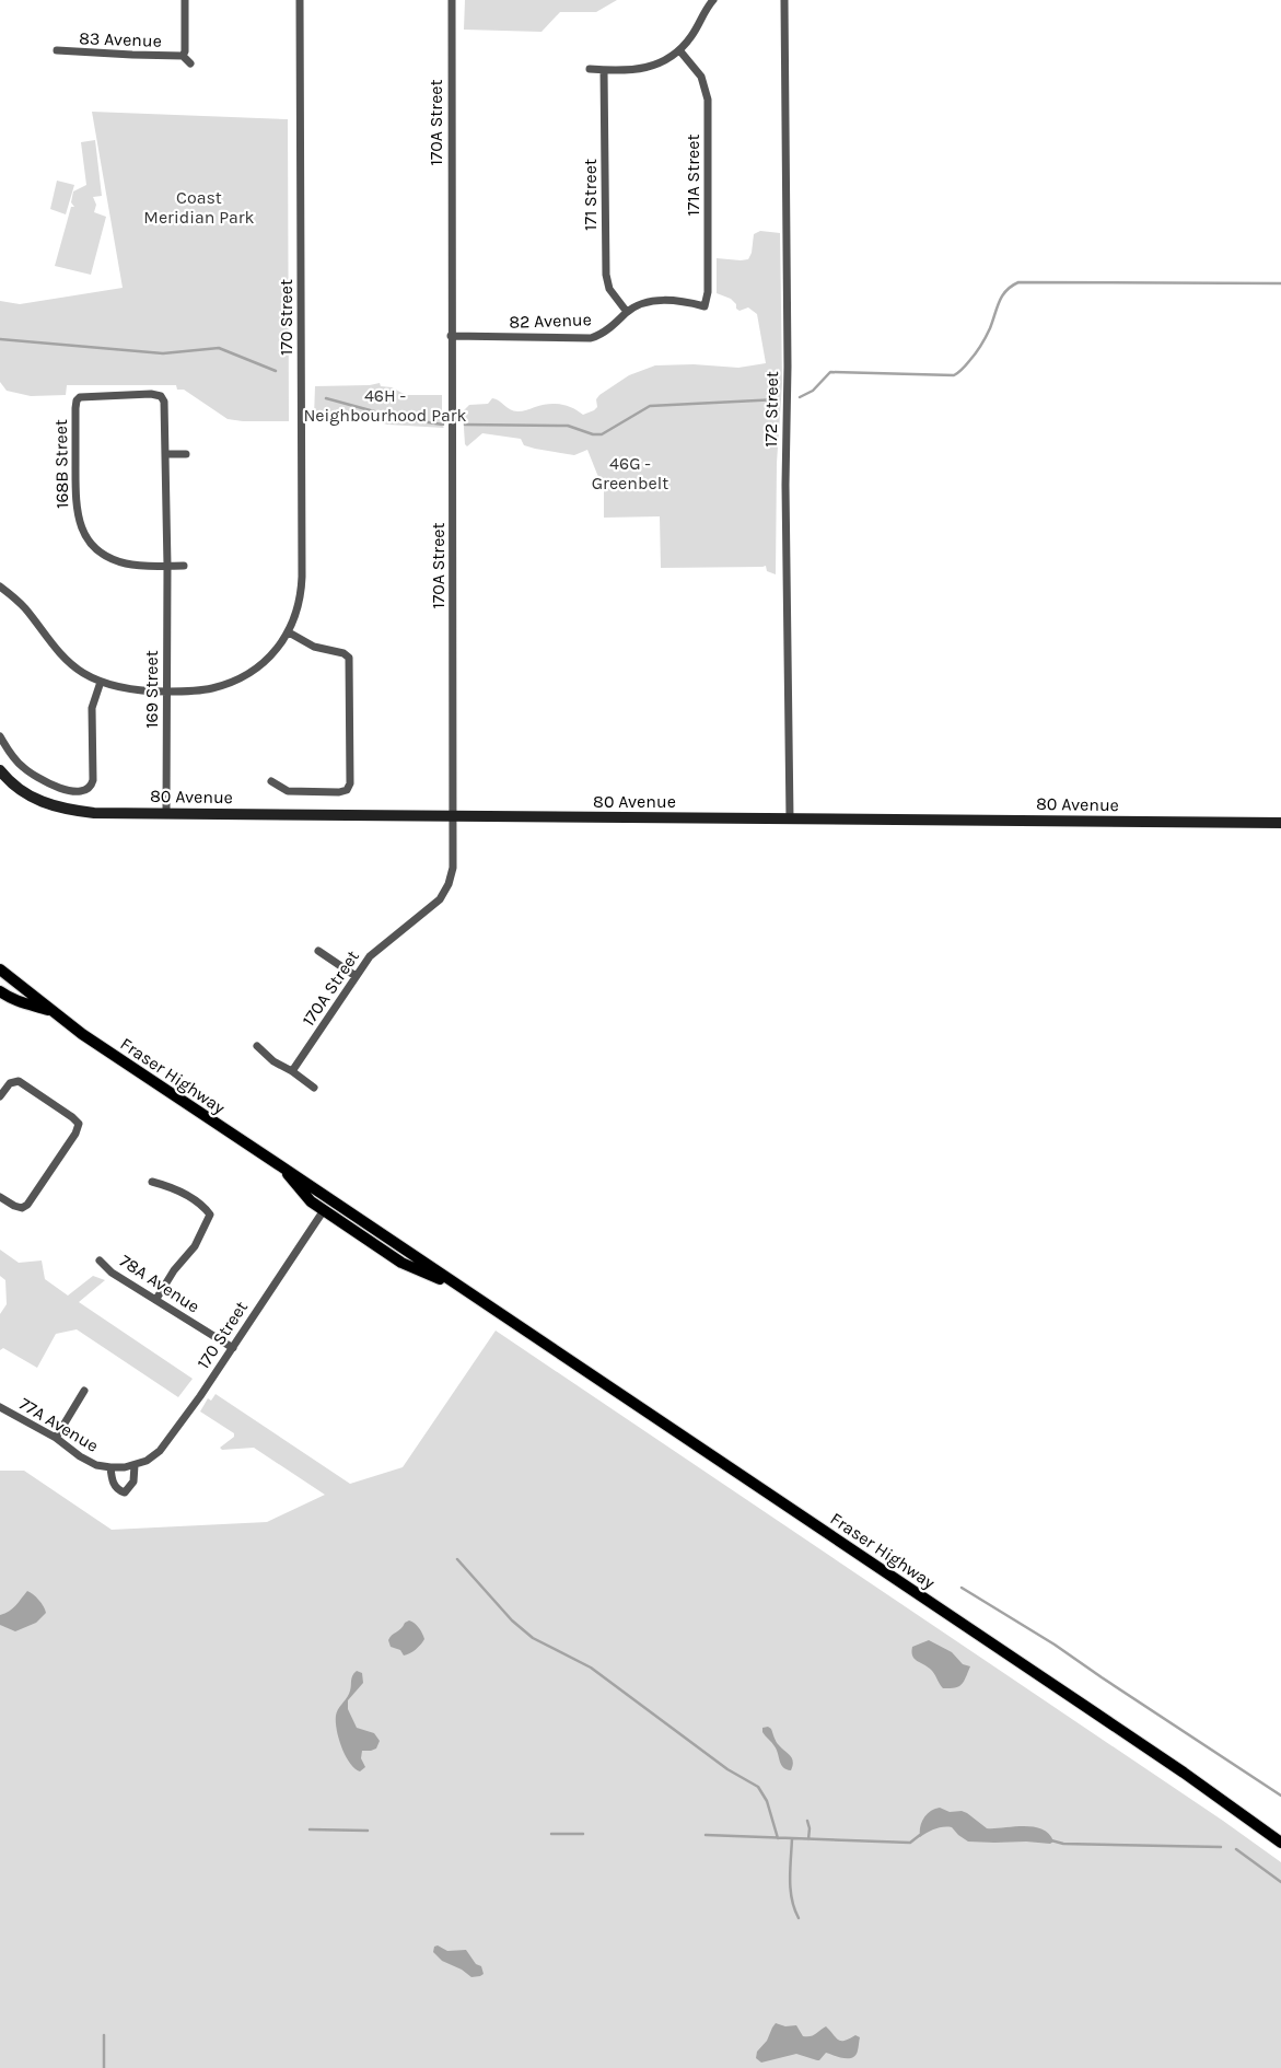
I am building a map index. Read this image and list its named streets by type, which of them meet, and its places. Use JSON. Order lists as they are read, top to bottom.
{
  "streets": {
    "main road": ["80 Avenue", "Fraser Highway"],
    "street": [
      "83 Avenue",
      "170A Street",
      "171A Street",
      "171 Street",
      "170 Street",
      "82 Avenue",
      "172 Street",
      "168B Street",
      "169 Street",
      "78A Avenue",
      "77A Avenue"
    ]
  },
  "crossings": [
    ["170A Street", "82 Avenue"],
    ["170A Street", "80 Avenue"],
    ["171A Street", "82 Avenue"],
    ["171 Street", "82 Avenue"],
    ["170 Street", "169 Street"],
    ["170 Street", "Fraser Highway"],
    ["170 Street", "78A Avenue"],
    ["170 Street", "77A Avenue"],
    ["172 Street", "80 Avenue"],
    ["168B Street", "169 Street"],
    ["169 Street", "80 Avenue"]
  ],
  "parks": ["Coast Meridian Park", "46H - Neighbourhood Park", "46G - Greenbelt"]
}
